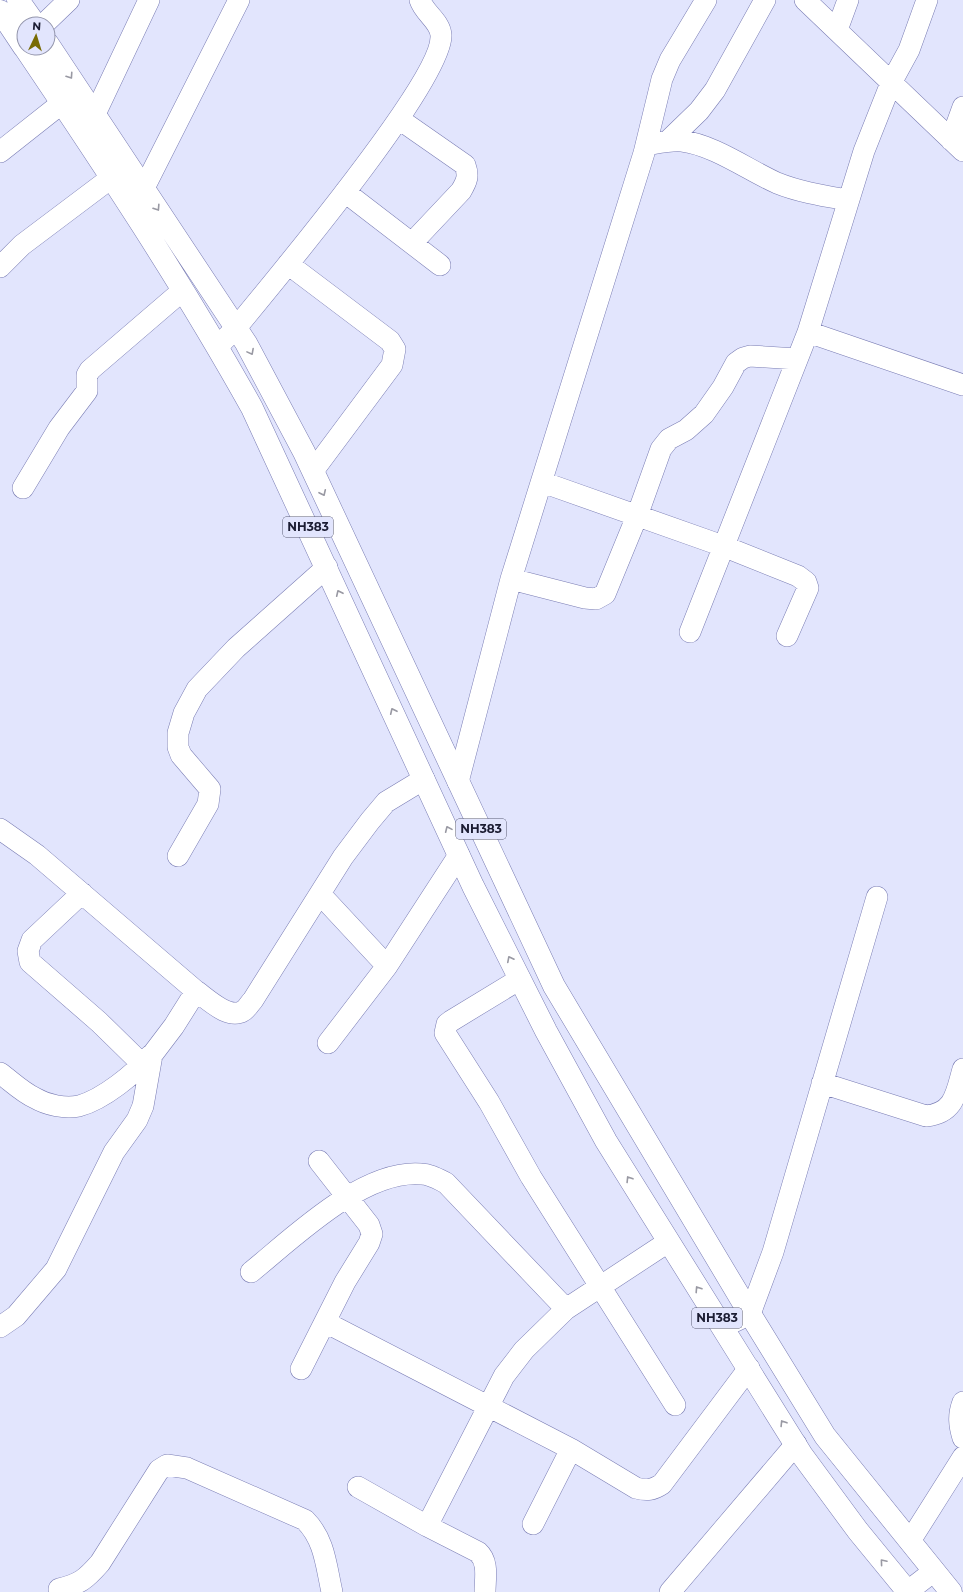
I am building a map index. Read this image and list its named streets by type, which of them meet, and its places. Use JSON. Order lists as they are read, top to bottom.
{
  "streets": {
    "highway": ["NH383"]
  },
  "north": "top"
}
